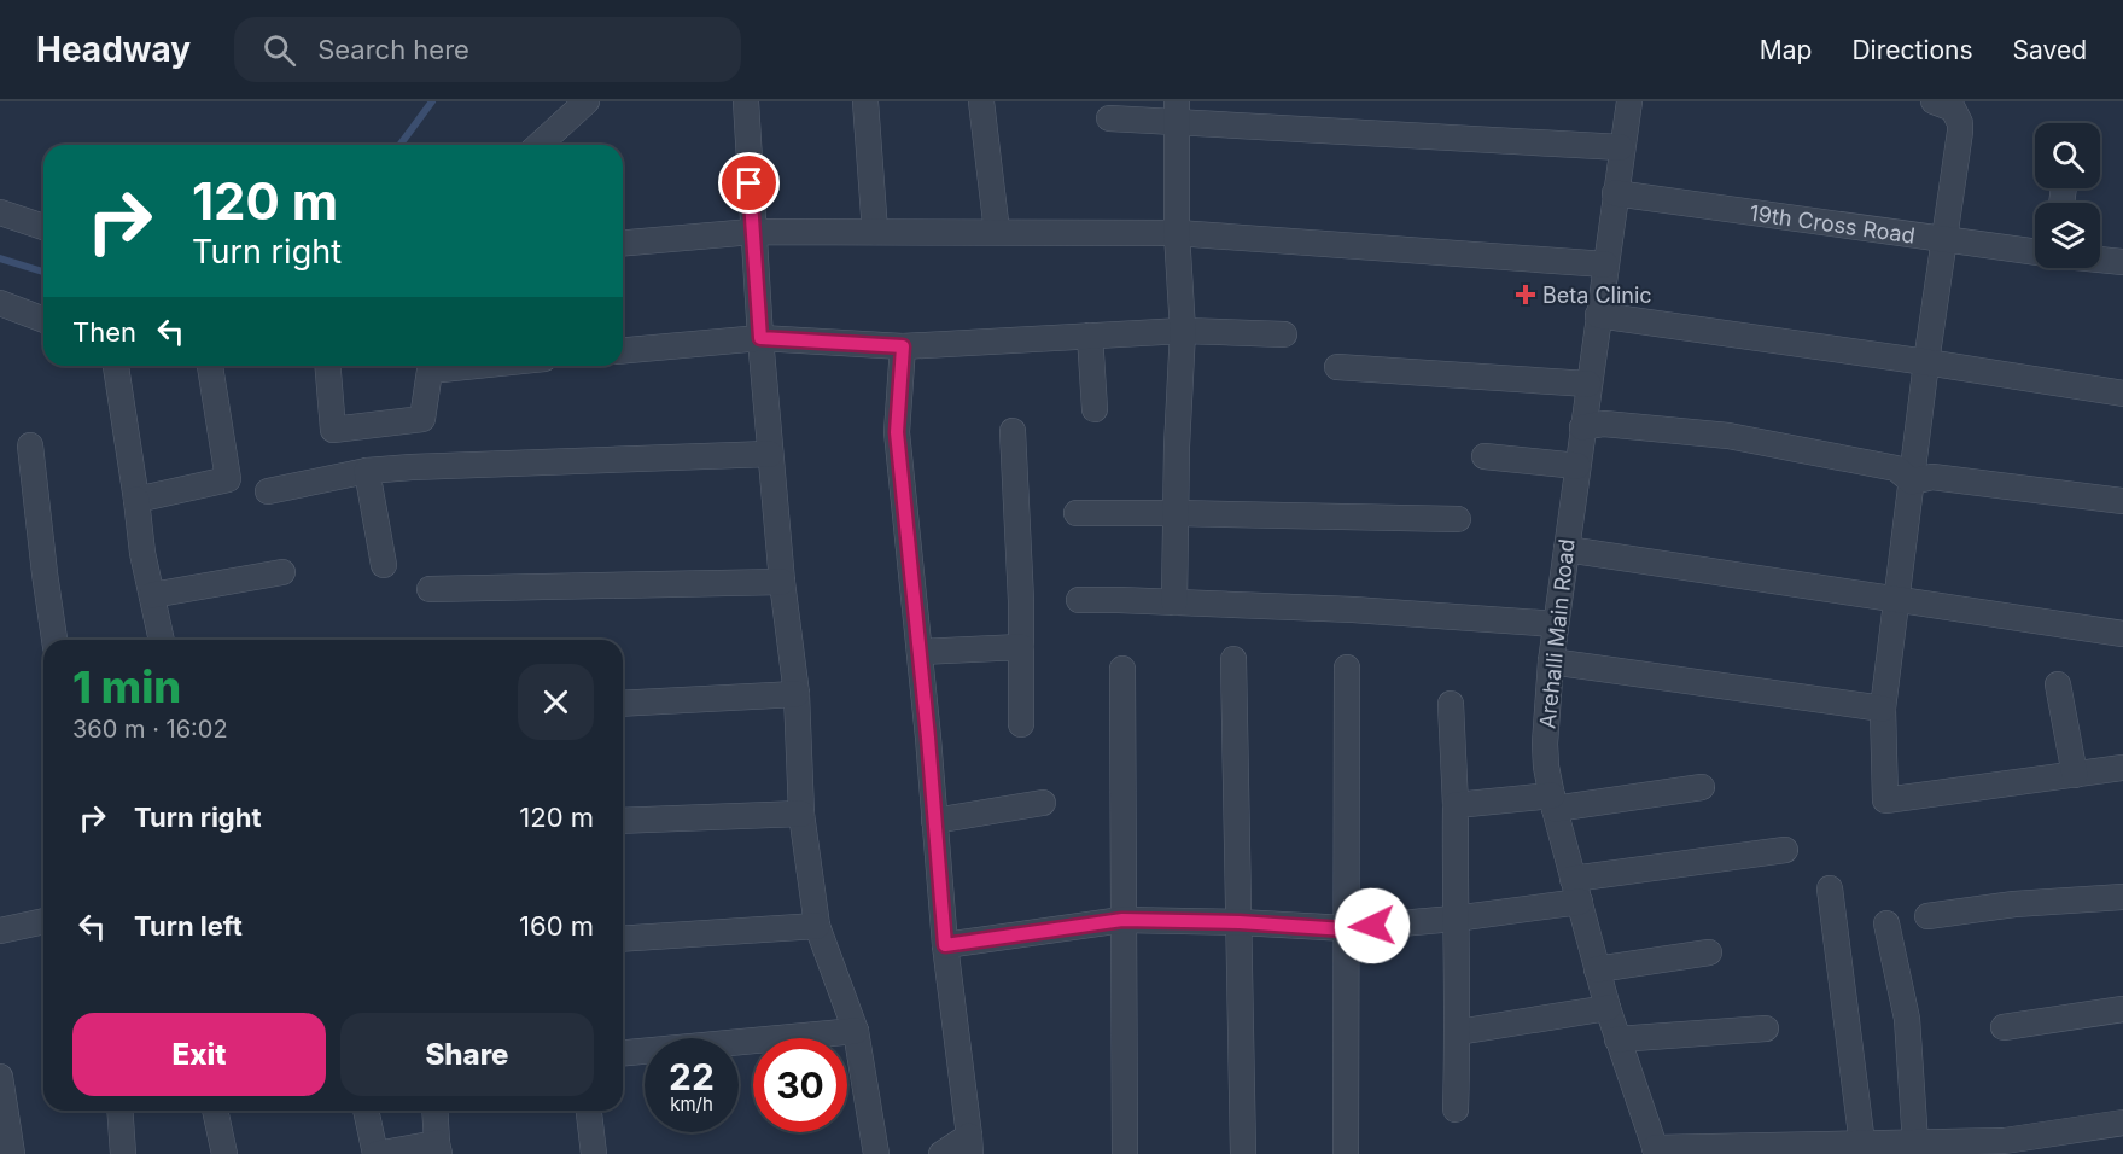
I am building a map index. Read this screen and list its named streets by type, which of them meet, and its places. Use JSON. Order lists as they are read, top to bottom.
{
  "streets": {
    "street": ["19th Cross Road", "Arehalli Main Road"]
  },
  "crossings": [
    ["19th Cross Road", "Arehalli Main Road"]
  ],
  "places": {
    "health": ["Beta Clinic"]
  },
  "page": {
    "header": "Headway",
    "search": "Search here",
    "nav": ["Map", "Directions", "Saved"],
    "turn": ["120 m", "Turn right"],
    "then": "Then",
    "heading": ["1 min", "360 m · 16:02"],
    "list": [
      {
        "name": "Turn right",
        "value": "120 m"
      },
      {
        "name": "Turn left",
        "value": "160 m"
      }
    ],
    "buttons": ["Exit", "Share"],
    "speed": "22 km/h",
    "limit": "30"
  }
}
